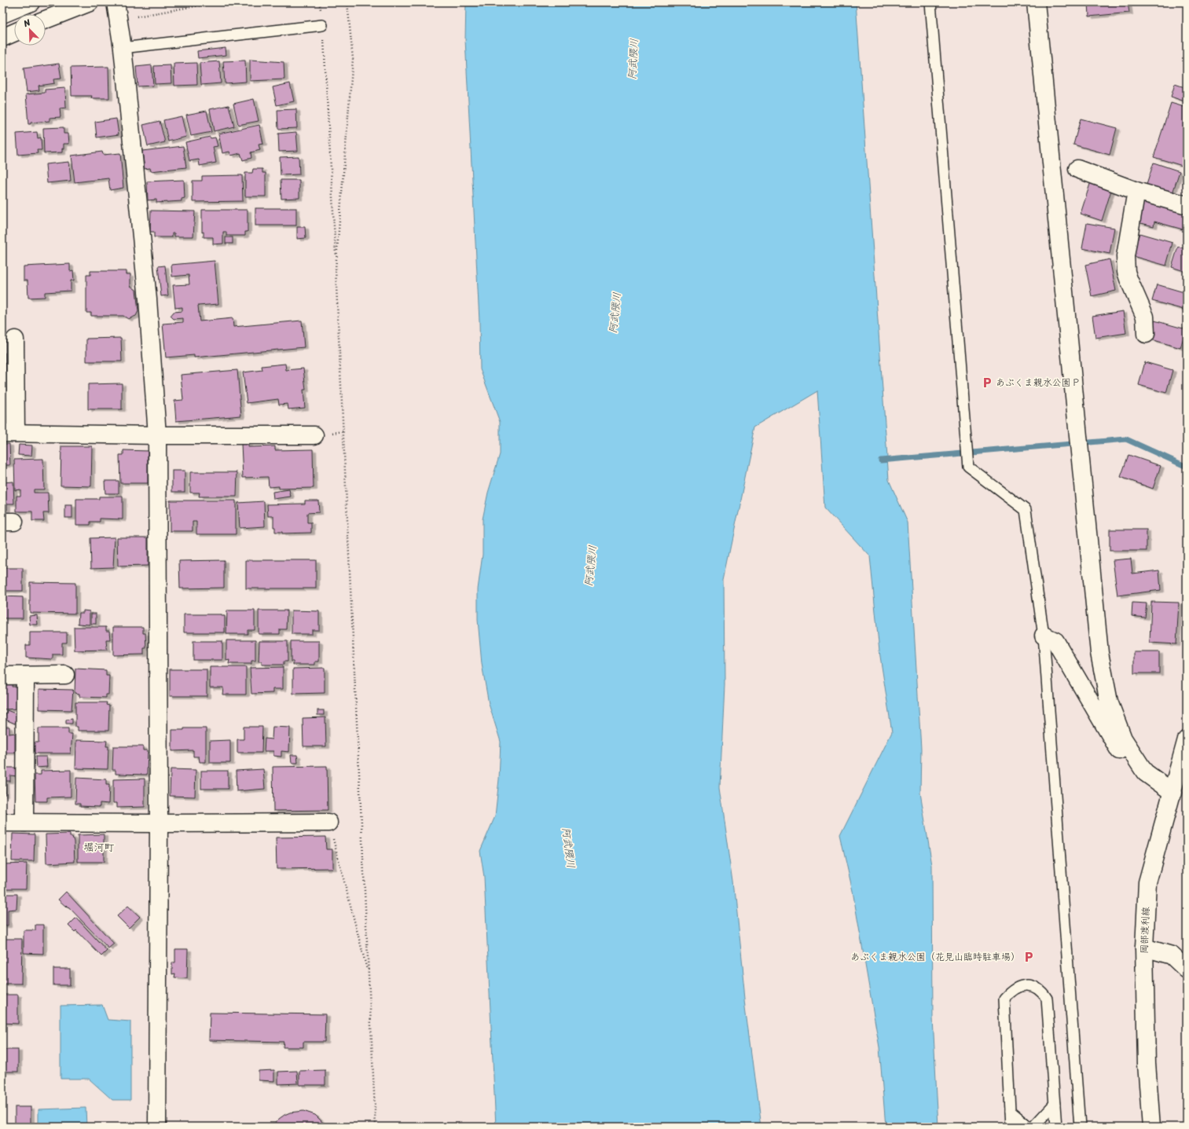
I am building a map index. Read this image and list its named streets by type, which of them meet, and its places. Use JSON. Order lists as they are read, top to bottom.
{
  "streets": {
    "main road": ["岡部渡利線"]
  },
  "districts": ["堀河町"],
  "water": ["阿武隈川"],
  "places": {
    "parking": ["あぶくま親水公園Ｐ", "あぶくま親水公園（花見山臨時駐車場）"]
  },
  "north": "top left"
}
